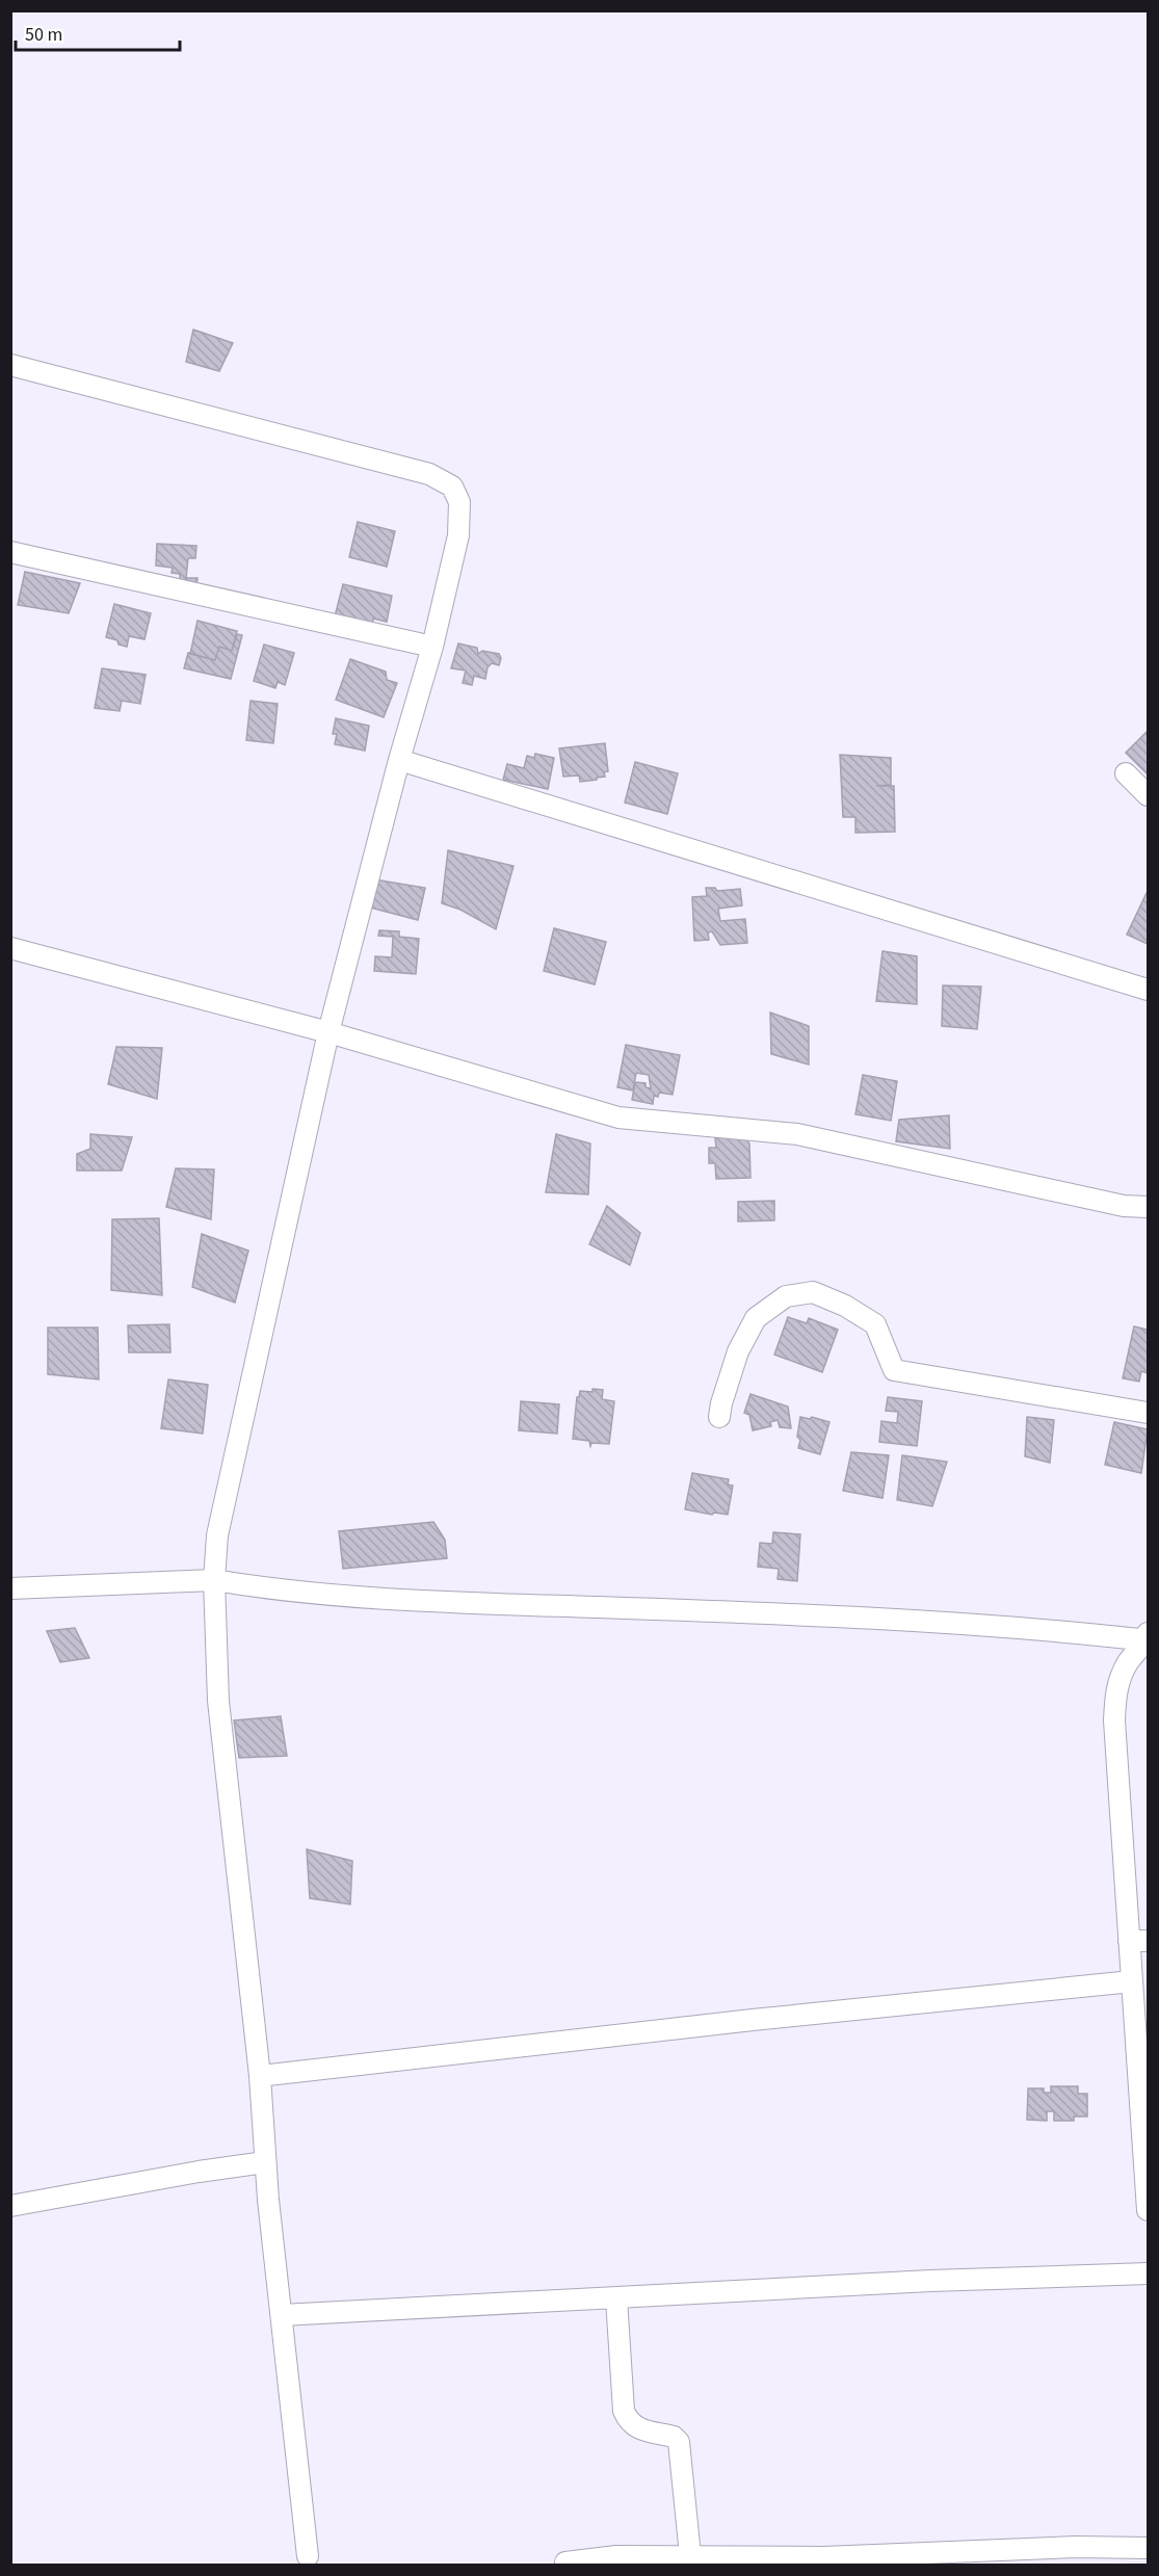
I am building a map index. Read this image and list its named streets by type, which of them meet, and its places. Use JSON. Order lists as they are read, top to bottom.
{
  "scale_bar": "50 m"
}
